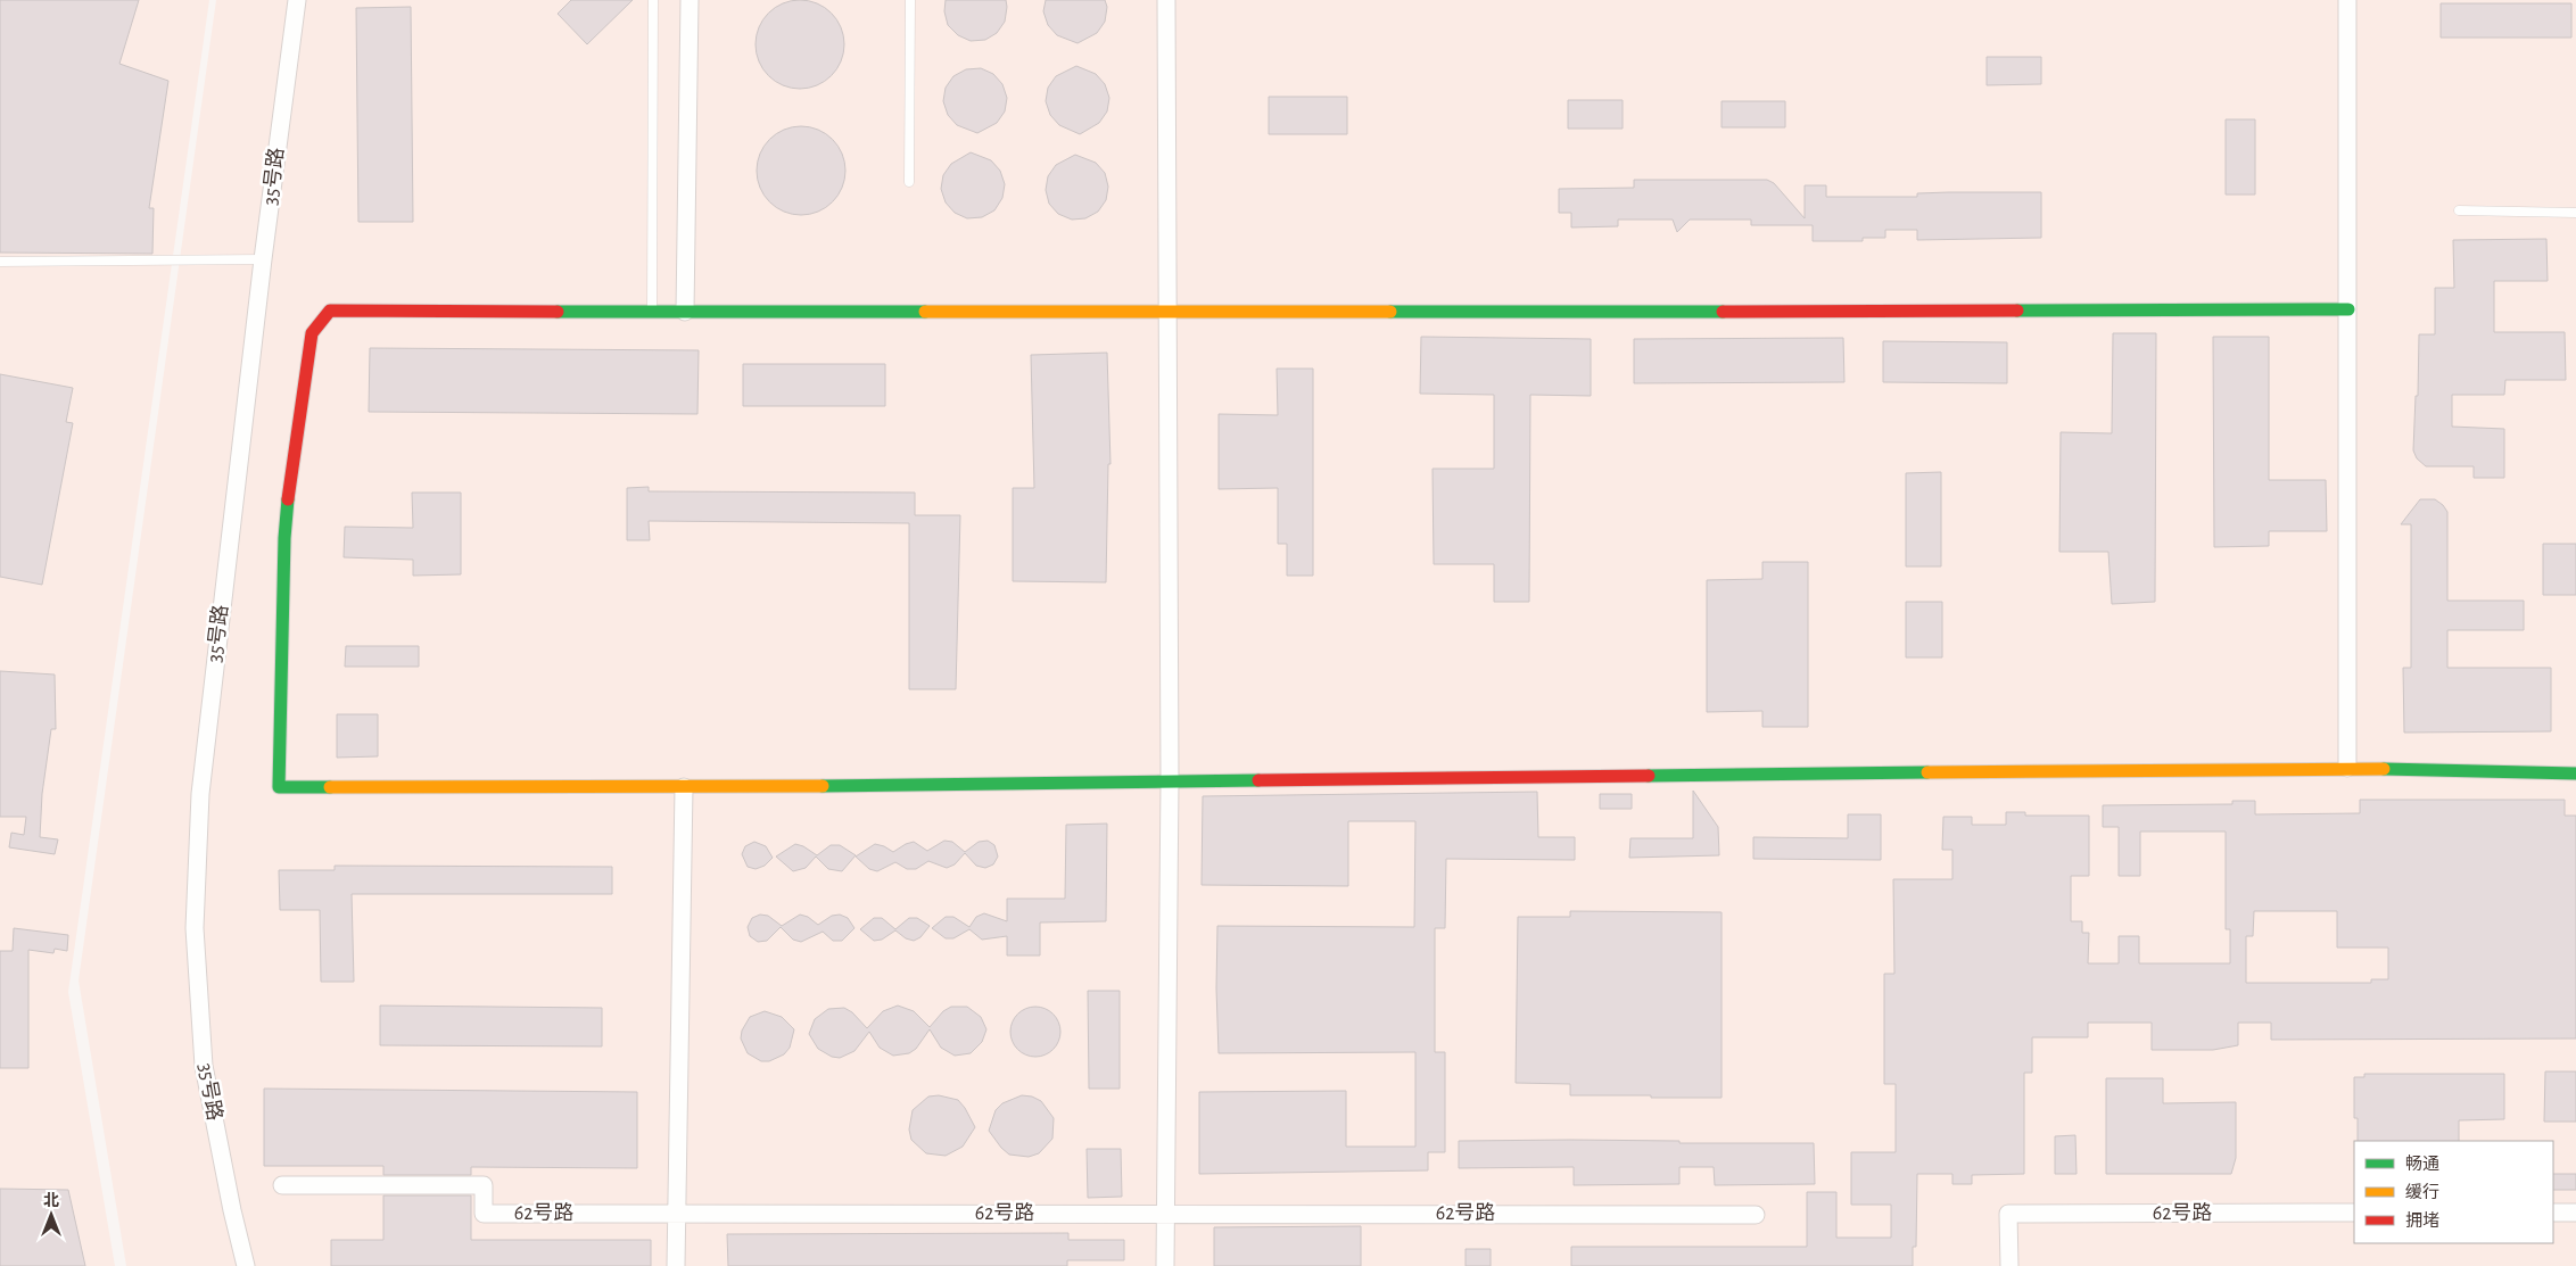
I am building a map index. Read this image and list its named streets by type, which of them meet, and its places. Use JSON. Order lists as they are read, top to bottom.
{
  "streets": {
    "street": ["35号路", "62号路"]
  },
  "legend": ["畅通", "缓行", "拥堵"],
  "north": "top"
}
